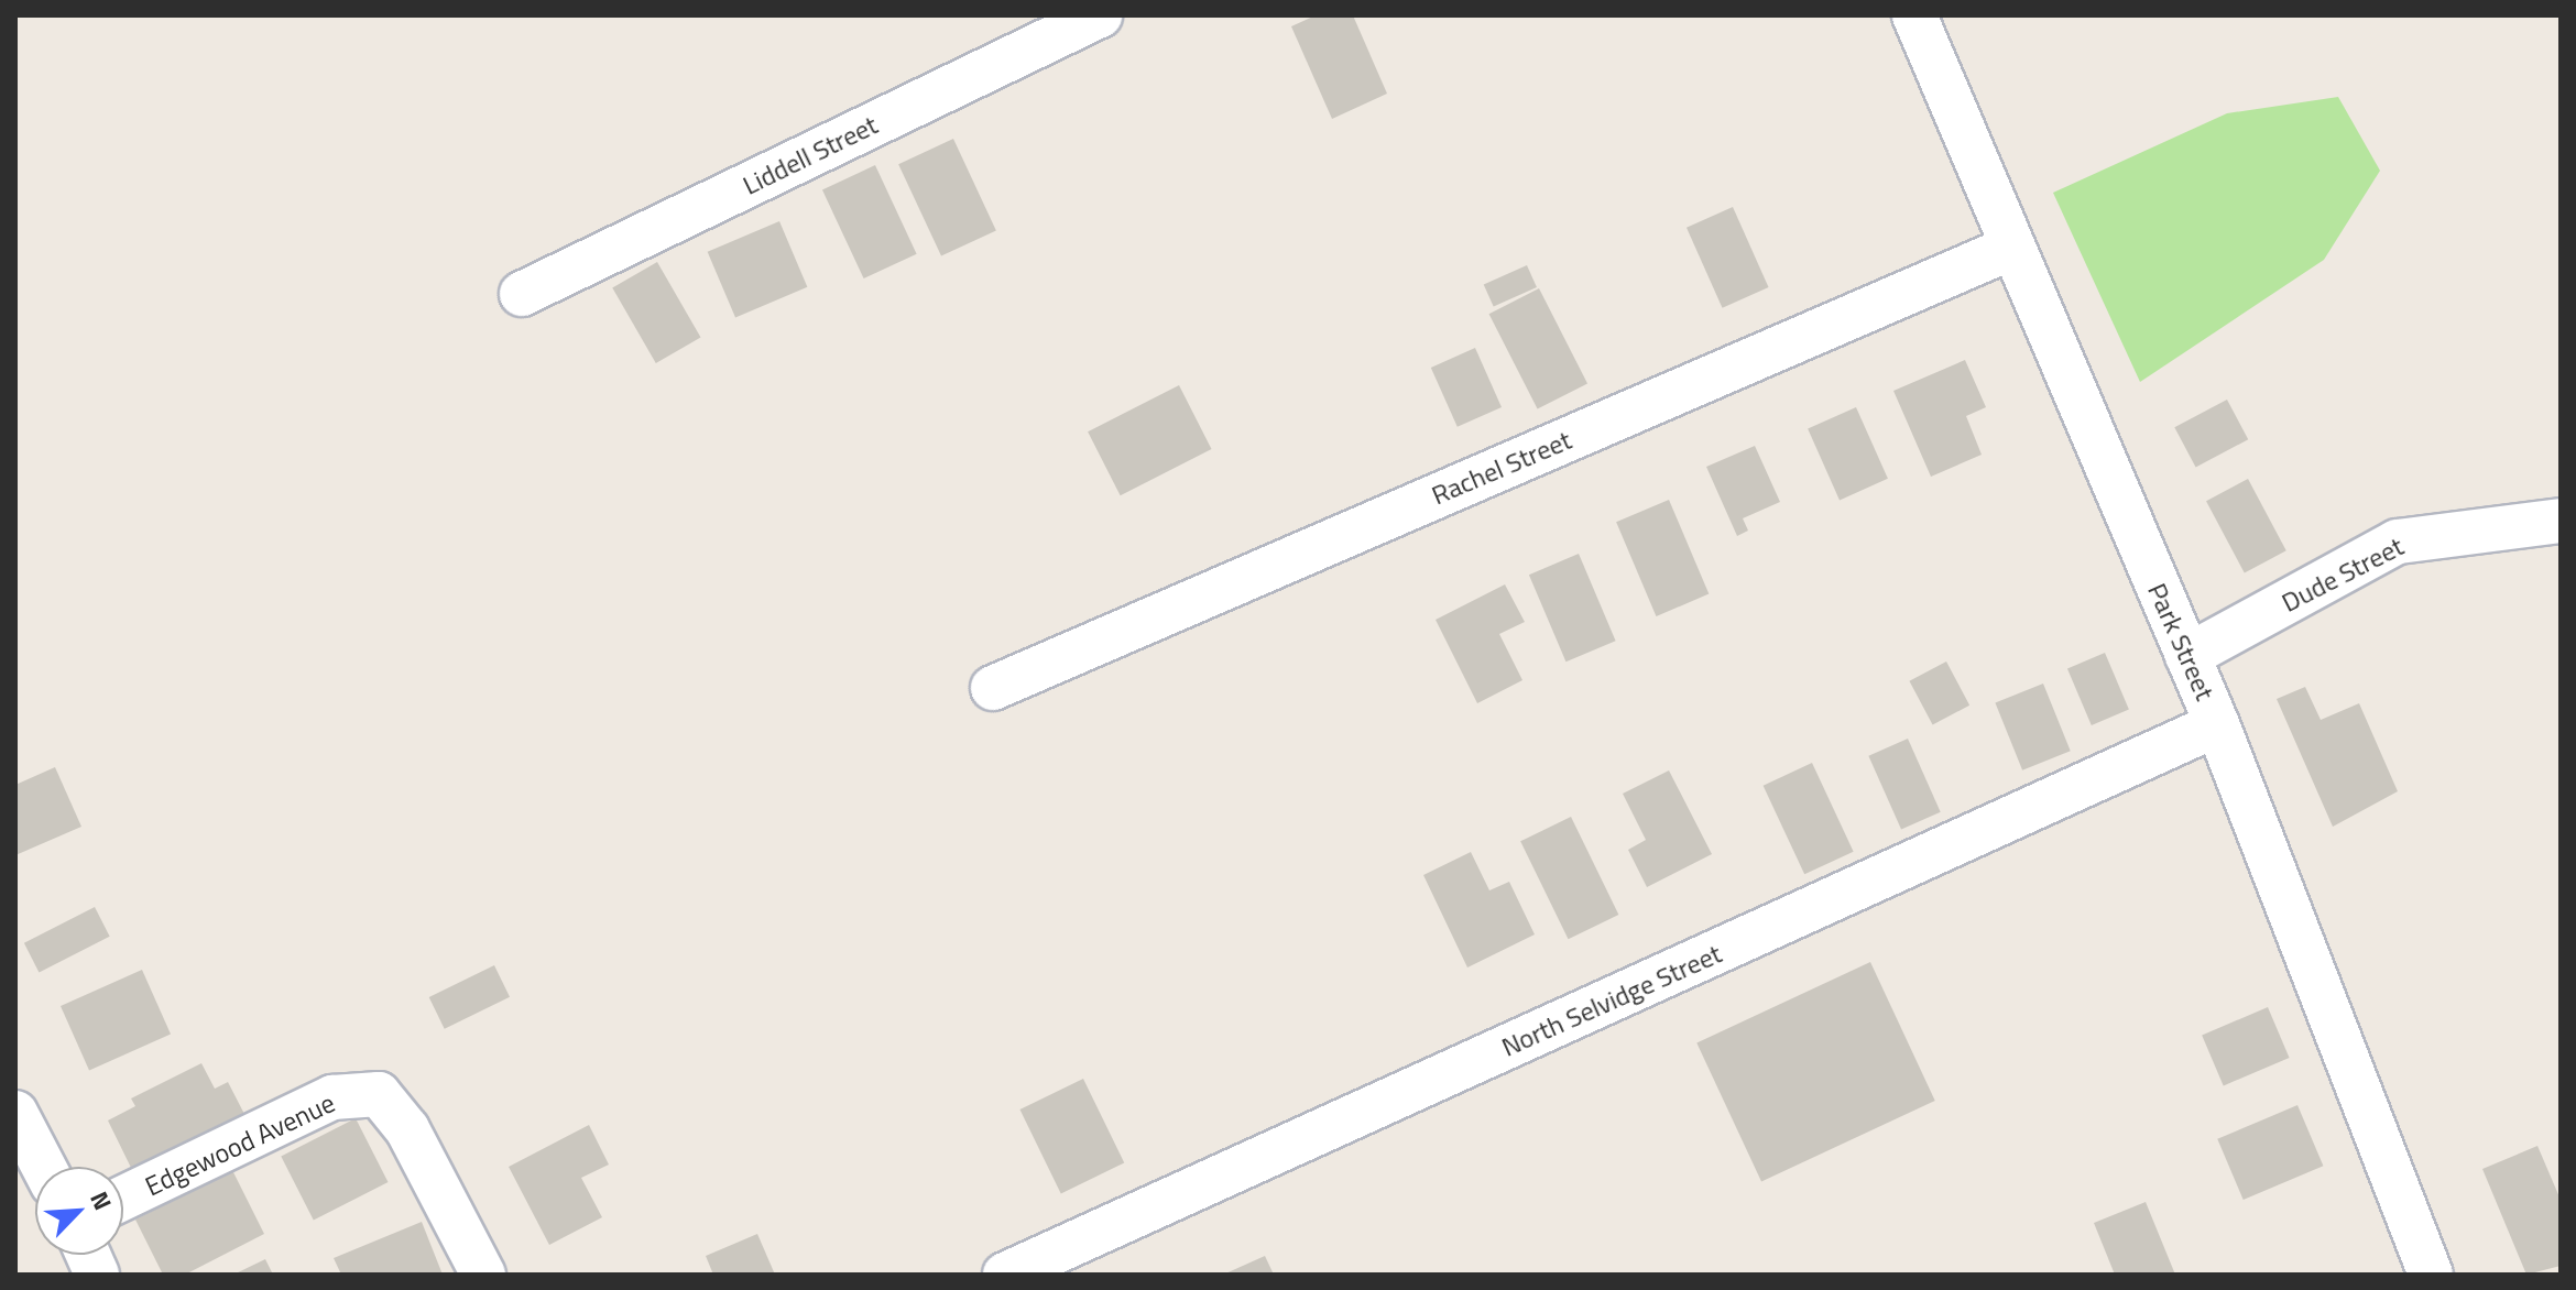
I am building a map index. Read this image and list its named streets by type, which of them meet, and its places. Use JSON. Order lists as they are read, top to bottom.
{
  "streets": {
    "street": [
      "Liddell Street",
      "Rachel Street",
      "Dude Street",
      "Park Street",
      "North Selvidge Street",
      "Edgewood Avenue"
    ]
  },
  "crossings": [
    ["Rachel Street", "Park Street"],
    ["Dude Street", "Park Street"],
    ["Park Street", "North Selvidge Street"]
  ],
  "north": "top right"
}
